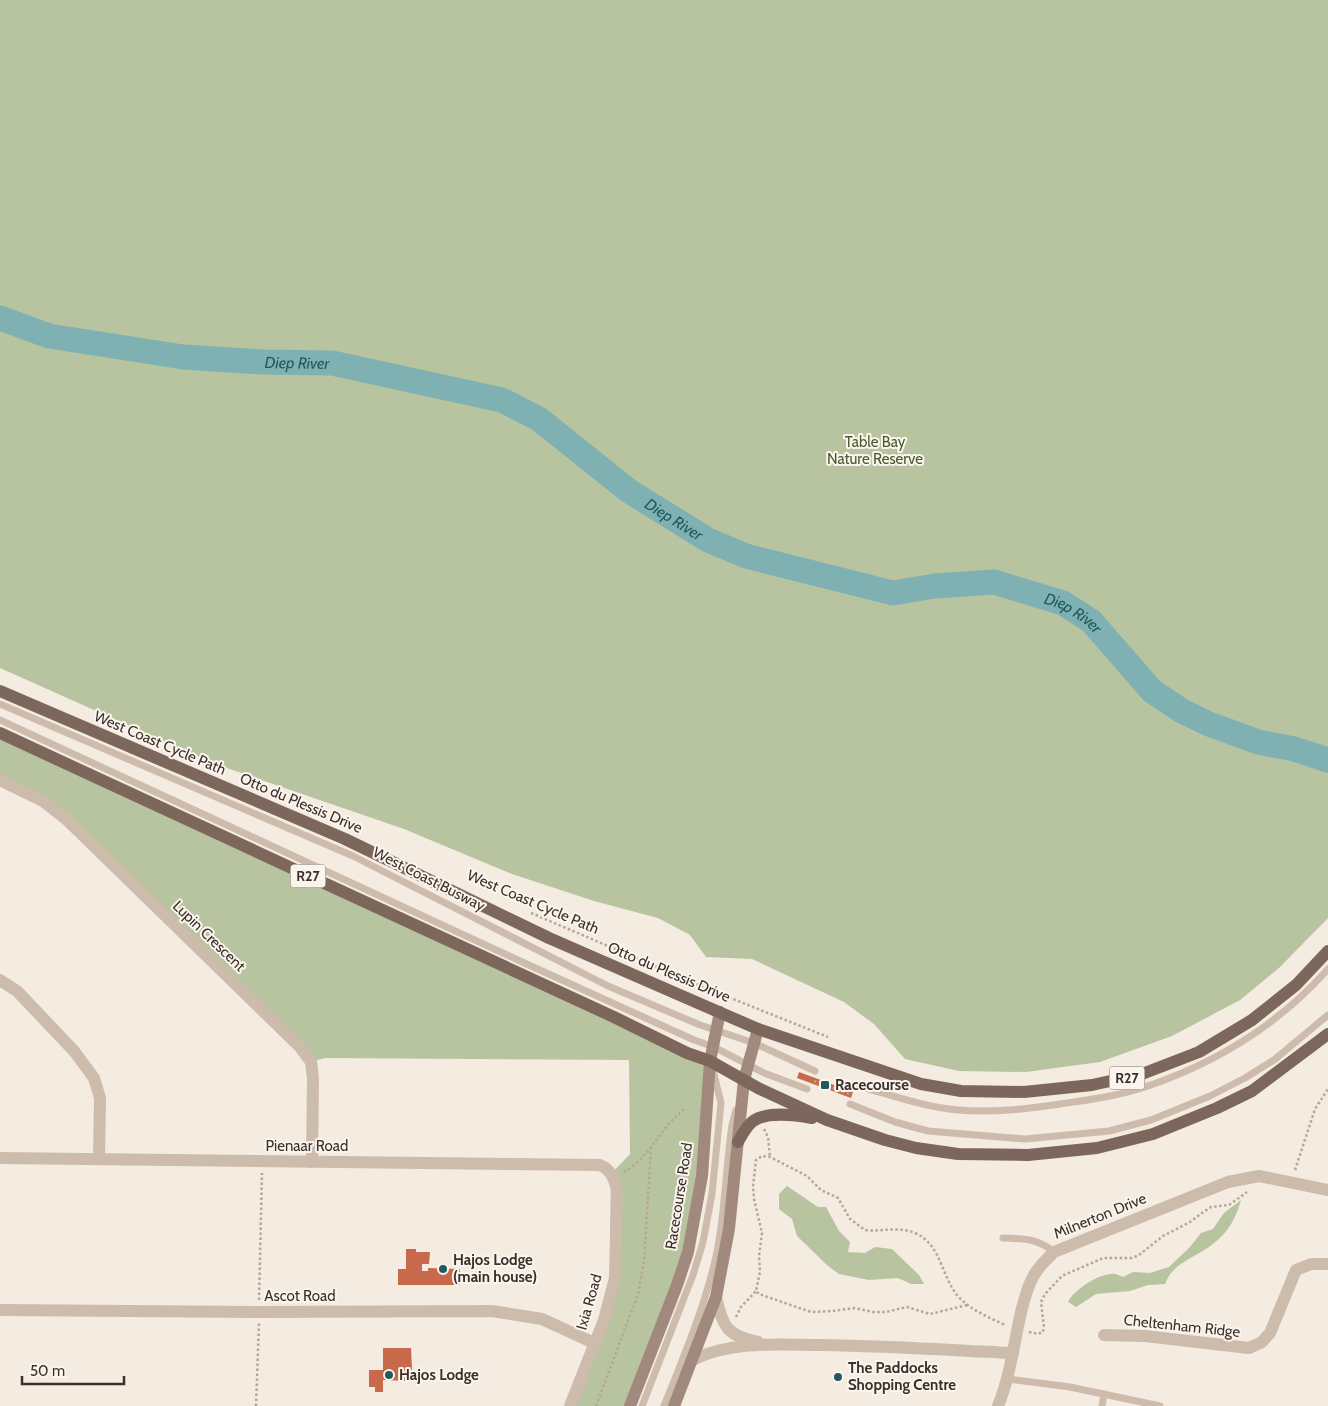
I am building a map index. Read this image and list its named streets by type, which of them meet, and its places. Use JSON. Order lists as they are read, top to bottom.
{
  "streets": {
    "main road": ["Otto du Plessis Drive", "R27", "Racecourse Road"],
    "street": [
      "Lupin Crescent",
      "Pienaar Road",
      "Milnerton Drive",
      "Ascot Road",
      "Ixia Road",
      "Cheltenham Ridge"
    ],
    "lane": ["West Coast Busway"],
    "path": ["West Coast Cycle Path"]
  },
  "crossings": [
    ["Otto du Plessis Drive", "Racecourse Road"],
    ["R27", "Racecourse Road"],
    ["West Coast Busway", "Racecourse Road"],
    ["Lupin Crescent", "Pienaar Road"],
    ["Pienaar Road", "Ixia Road"],
    ["Ascot Road", "Ixia Road"]
  ],
  "water": ["Diep River"],
  "parks": ["Table Bay Nature Reserve"],
  "places": {
    "transit": ["Racecourse"],
    "other": ["Hajos Lodge (main house)", "Hajos Lodge", "The Paddocks Shopping Centre"]
  },
  "scale_bar": "50 m"
}
